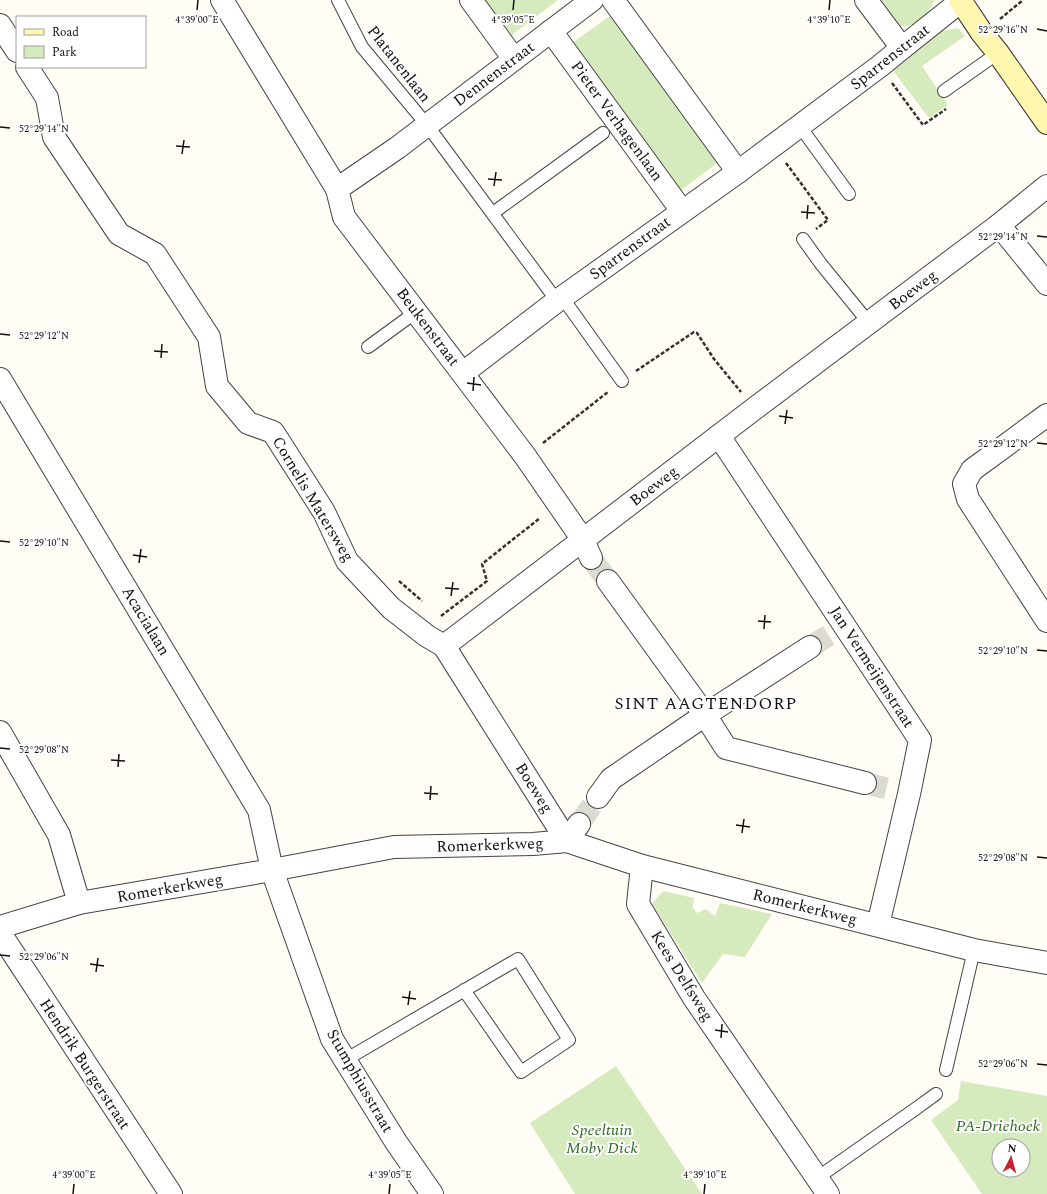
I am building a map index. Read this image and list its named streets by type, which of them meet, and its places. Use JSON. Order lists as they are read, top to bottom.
{
  "streets": {
    "street": [
      "Sparrenstraat",
      "Dennenstraat",
      "Pieter Verhagenlaan",
      "Boeweg",
      "Beukenstraat",
      "Cornelis Matersweg",
      "Acacialaan",
      "Jan Vermeijenstraat",
      "Romerkerkweg",
      "Kees Delfsweg",
      "Hendrik Burgerstraat",
      "Stumphiusstraat"
    ],
    "lane": ["Platanenlaan"]
  },
  "crossings": [
    ["Sparrenstraat", "Platanenlaan"],
    ["Sparrenstraat", "Pieter Verhagenlaan"],
    ["Sparrenstraat", "Beukenstraat"],
    ["Platanenlaan", "Dennenstraat"],
    ["Dennenstraat", "Pieter Verhagenlaan"],
    ["Dennenstraat", "Beukenstraat"],
    ["Boeweg", "Beukenstraat"],
    ["Boeweg", "Cornelis Matersweg"],
    ["Boeweg", "Jan Vermeijenstraat"],
    ["Boeweg", "Romerkerkweg"],
    ["Acacialaan", "Romerkerkweg"],
    ["Acacialaan", "Stumphiusstraat"],
    ["Jan Vermeijenstraat", "Romerkerkweg"],
    ["Romerkerkweg", "Kees Delfsweg"],
    ["Romerkerkweg", "Stumphiusstraat"]
  ],
  "districts": ["SINT AAGTENDORP"],
  "parks": ["PA-Driehoek", "Speeltuin Moby Dick"],
  "legend": ["Road", "Park"],
  "north": "top",
  "coordinates": [
    "4°39'00\"E",
    "4°39'05\"E",
    "4°39'10\"E",
    "52°29'16\"N",
    "52°29'14\"N",
    "52°29'12\"N",
    "52°29'10\"N",
    "52°29'08\"N",
    "52°29'06\"N"
  ]
}
